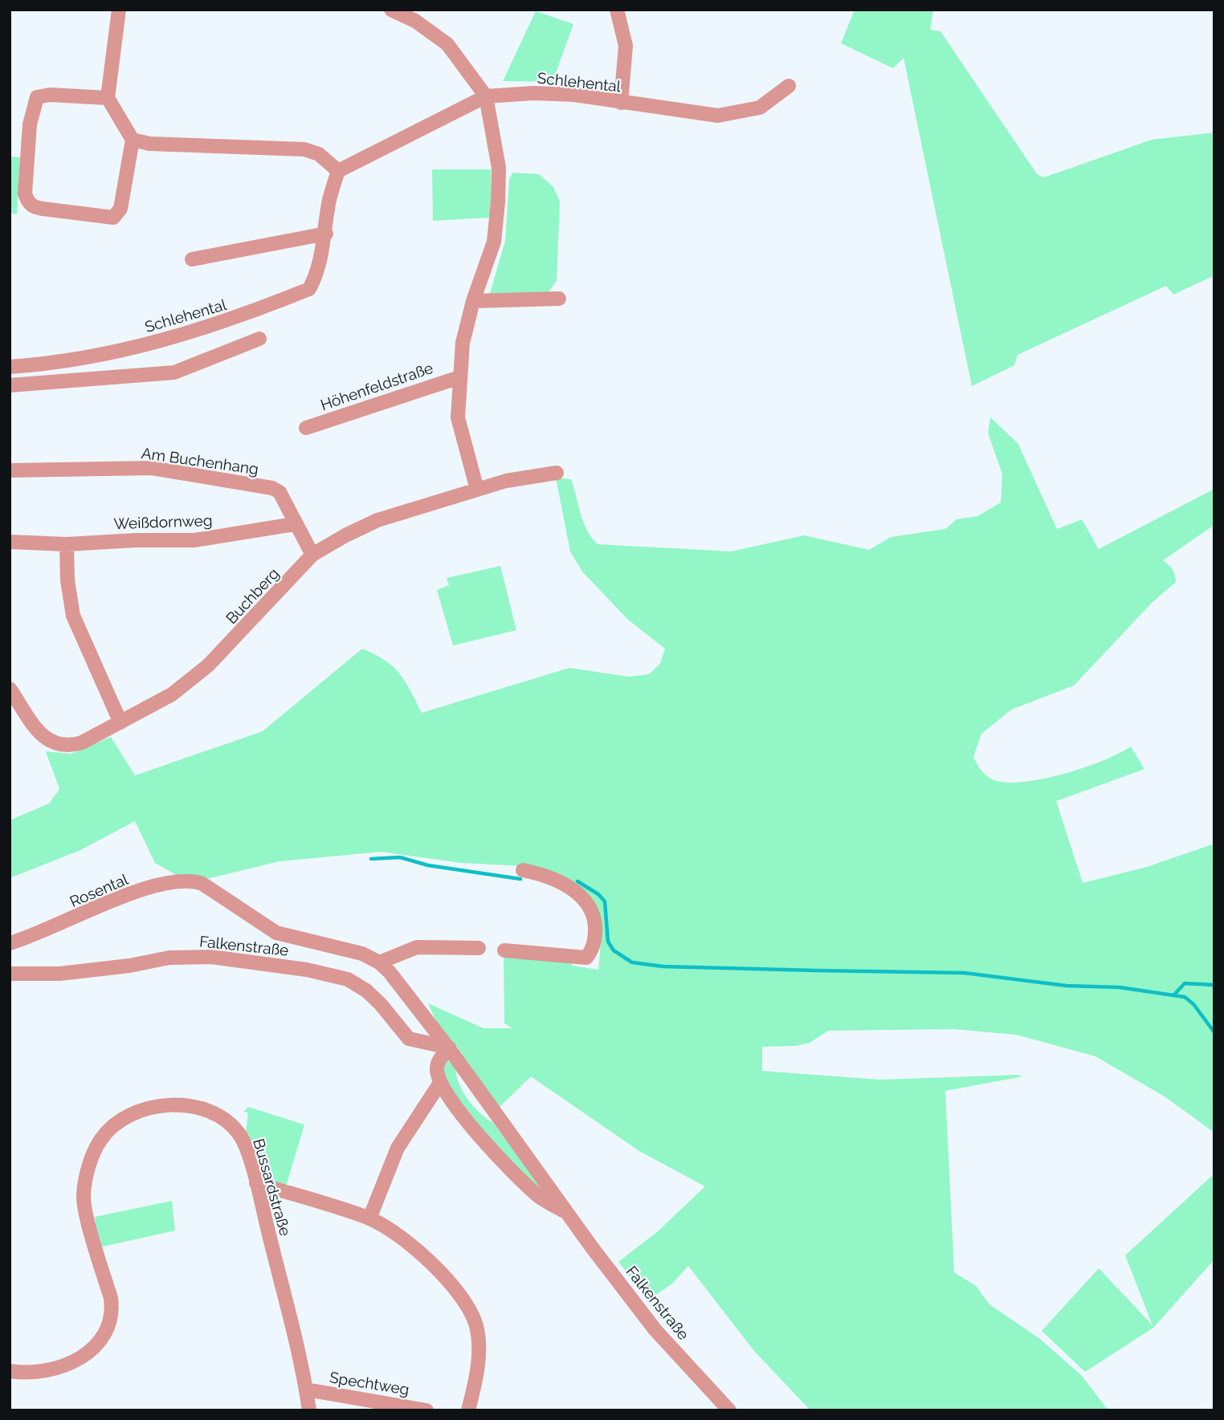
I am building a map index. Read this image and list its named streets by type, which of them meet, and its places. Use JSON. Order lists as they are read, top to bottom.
{
  "streets": {
    "street": [
      "Schlehental",
      "Höhenfeldstraße",
      "Am Buchenhang",
      "Weißdornweg",
      "Buchberg",
      "Rosental",
      "Falkenstraße",
      "Bussardstraße",
      "Spechtweg"
    ]
  },
  "crossings": [
    ["Am Buchenhang", "Weißdornweg"],
    ["Am Buchenhang", "Buchberg"],
    ["Rosental", "Falkenstraße"],
    ["Bussardstraße", "Spechtweg"]
  ]
}
